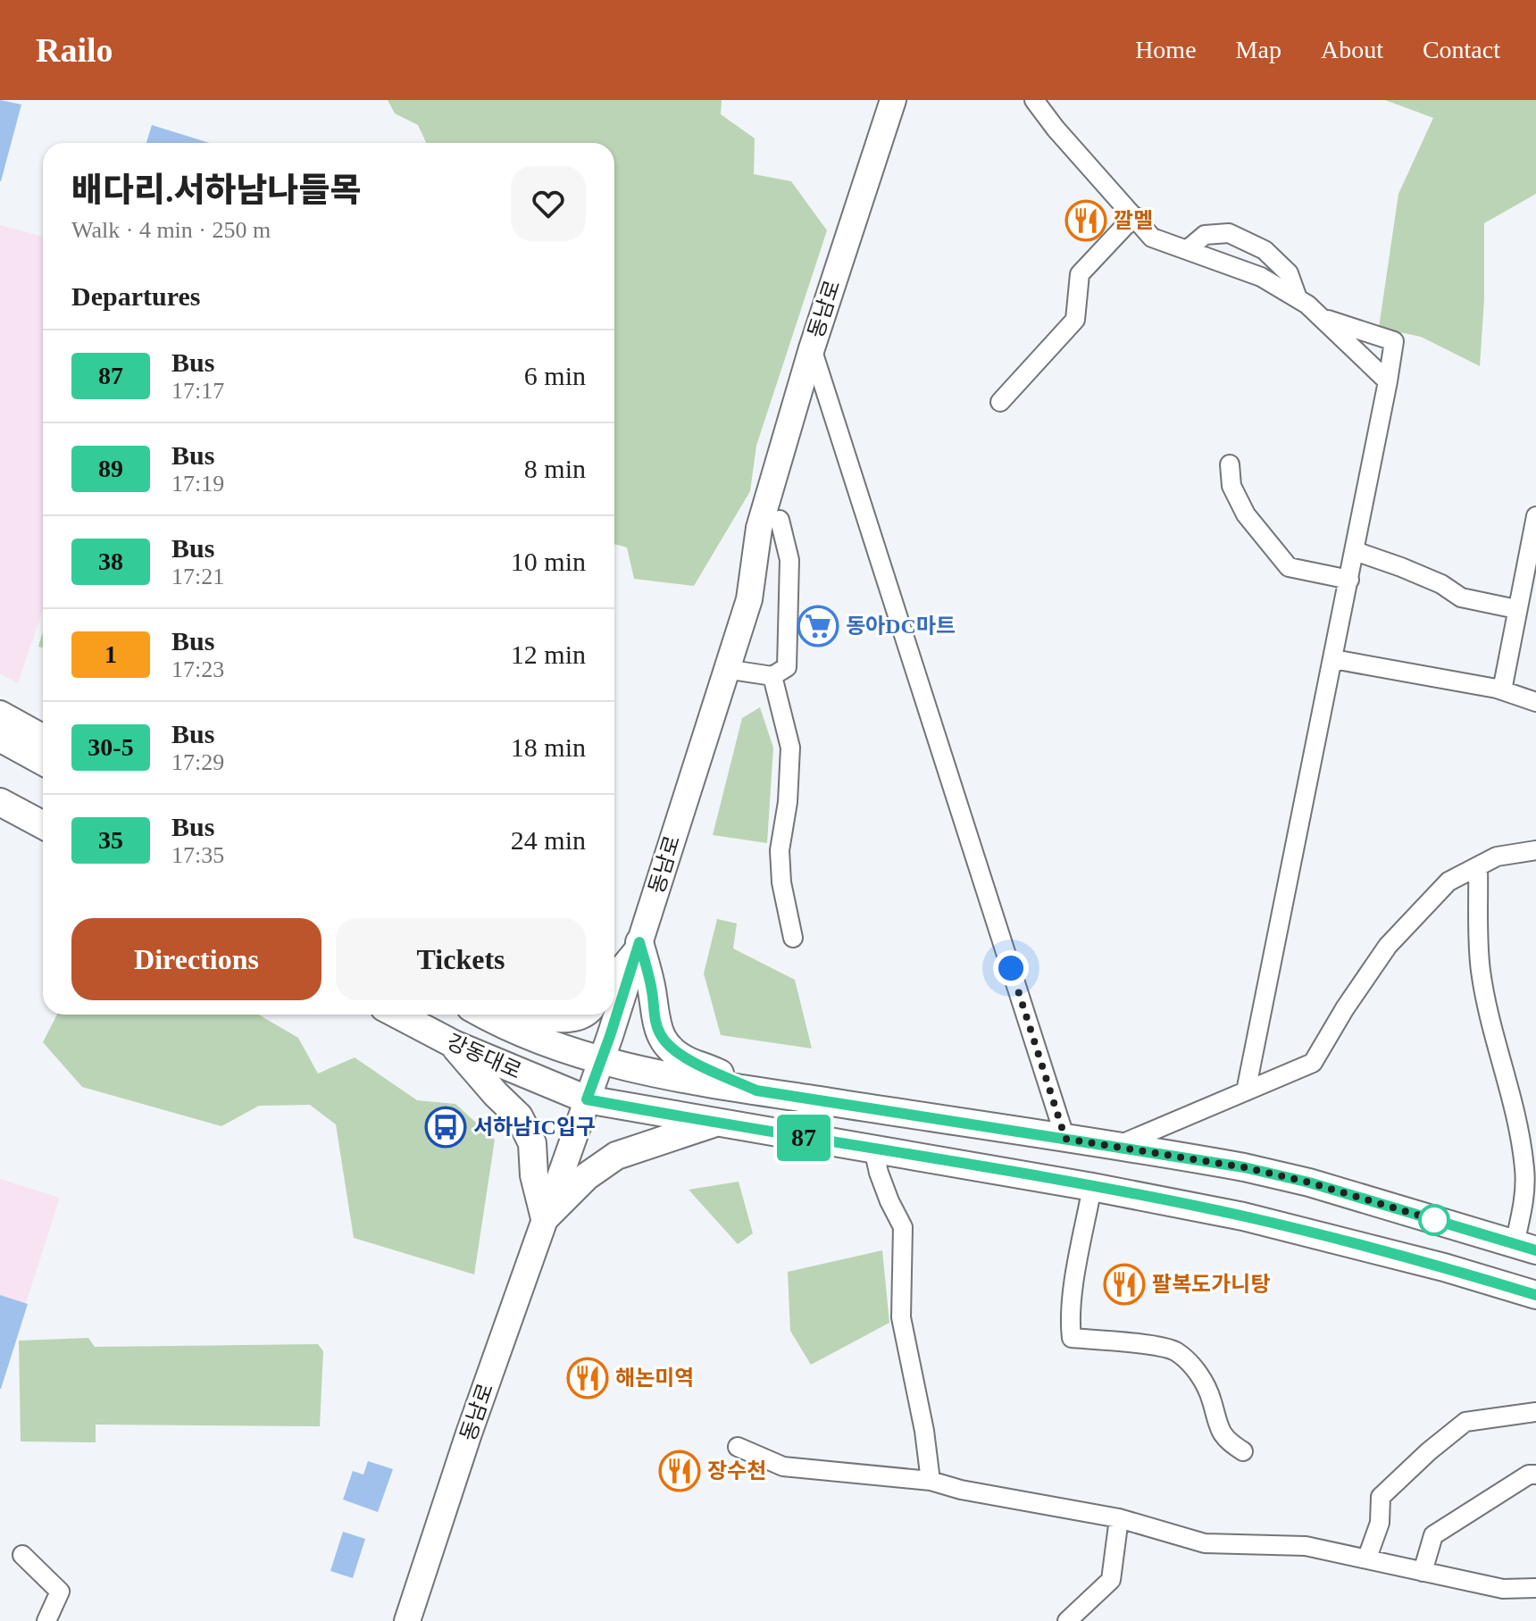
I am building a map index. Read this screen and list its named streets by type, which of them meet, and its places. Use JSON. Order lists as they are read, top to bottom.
{
  "streets": {
    "main road": ["동남로", "강동대로"]
  },
  "crossings": [
    ["동남로", "강동대로"]
  ],
  "places": {
    "restaurant": [
      "깔멜",
      "팔복도가니탕",
      "해논미역",
      "장수천"
    ],
    "supermarket": ["동아DC마트"],
    "bus stop": ["서하남IC입구"]
  },
  "lines": ["bus line 87"],
  "page": {
    "header": "Railo",
    "nav": [
      "Home",
      "Map",
      "About",
      "Contact"
    ],
    "on_map": "87",
    "heading": [
      ["배다리.서하남나들목", "Walk · 4 min · 250 m"],
      "Departures"
    ],
    "list": [
      {
        "mark": "87",
        "name": "Bus",
        "note": "17:17",
        "value": "6 min"
      },
      {
        "mark": "89",
        "name": "Bus",
        "note": "17:19",
        "value": "8 min"
      },
      {
        "mark": "38",
        "name": "Bus",
        "note": "17:21",
        "value": "10 min"
      },
      {
        "mark": "1",
        "name": "Bus",
        "note": "17:23",
        "value": "12 min"
      },
      {
        "mark": "30-5",
        "name": "Bus",
        "note": "17:29",
        "value": "18 min"
      },
      {
        "mark": "35",
        "name": "Bus",
        "note": "17:35",
        "value": "24 min"
      }
    ],
    "buttons": ["Directions", "Tickets"]
  }
}
